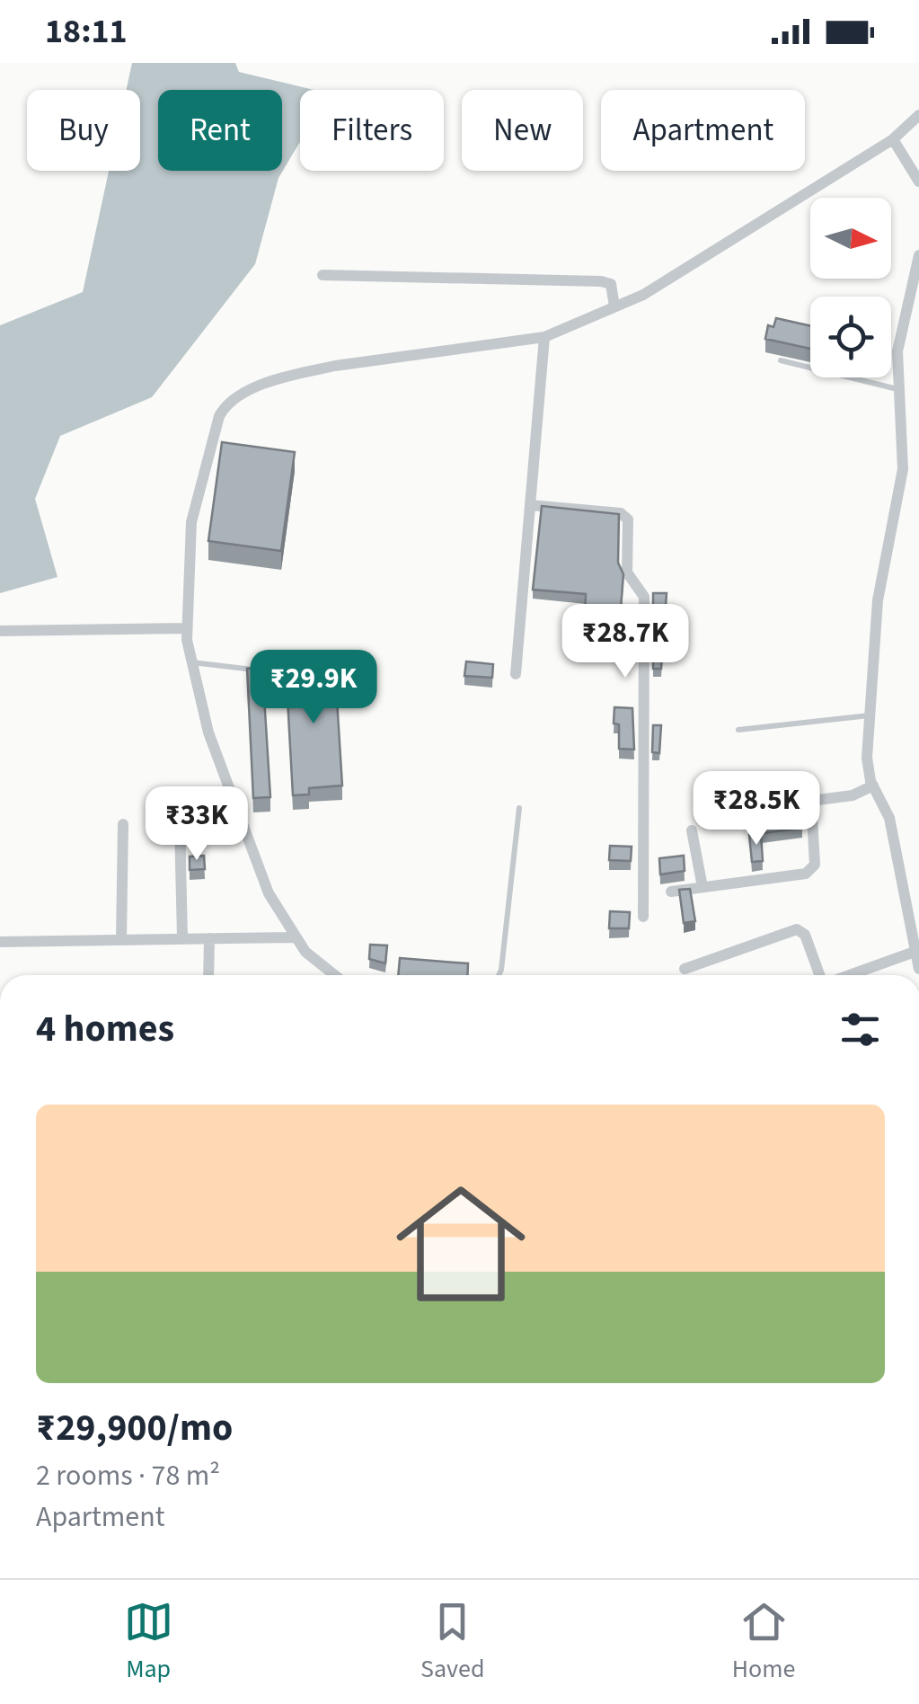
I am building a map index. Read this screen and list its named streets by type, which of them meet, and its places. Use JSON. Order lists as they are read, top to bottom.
{
  "north": "right",
  "page": {
    "status": "18:11",
    "chip": [
      "Buy",
      "Rent",
      "Filters",
      "New",
      "Apartment"
    ],
    "price": [
      "₹28.7K",
      "₹29.9K",
      "₹28.5K",
      "₹33K"
    ],
    "heading": "4 homes",
    "list": [
      {
        "name": "₹29,900/mo",
        "note": "2 rooms · 78 m² · Apartment"
      }
    ],
    "tabs": ["Map", "Saved", "Home"]
  }
}
